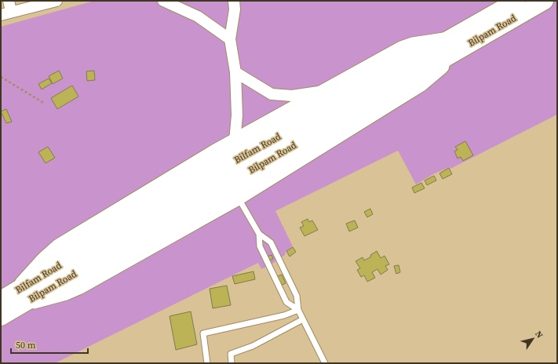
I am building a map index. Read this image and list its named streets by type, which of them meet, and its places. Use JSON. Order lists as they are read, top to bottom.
{
  "streets": {
    "main road": ["Bilpam Road", "Bilfam Road"]
  },
  "crossings": [
    ["Bilpam Road", "Bilfam Road"]
  ],
  "scale_bar": "50 m",
  "north": "top right"
}
